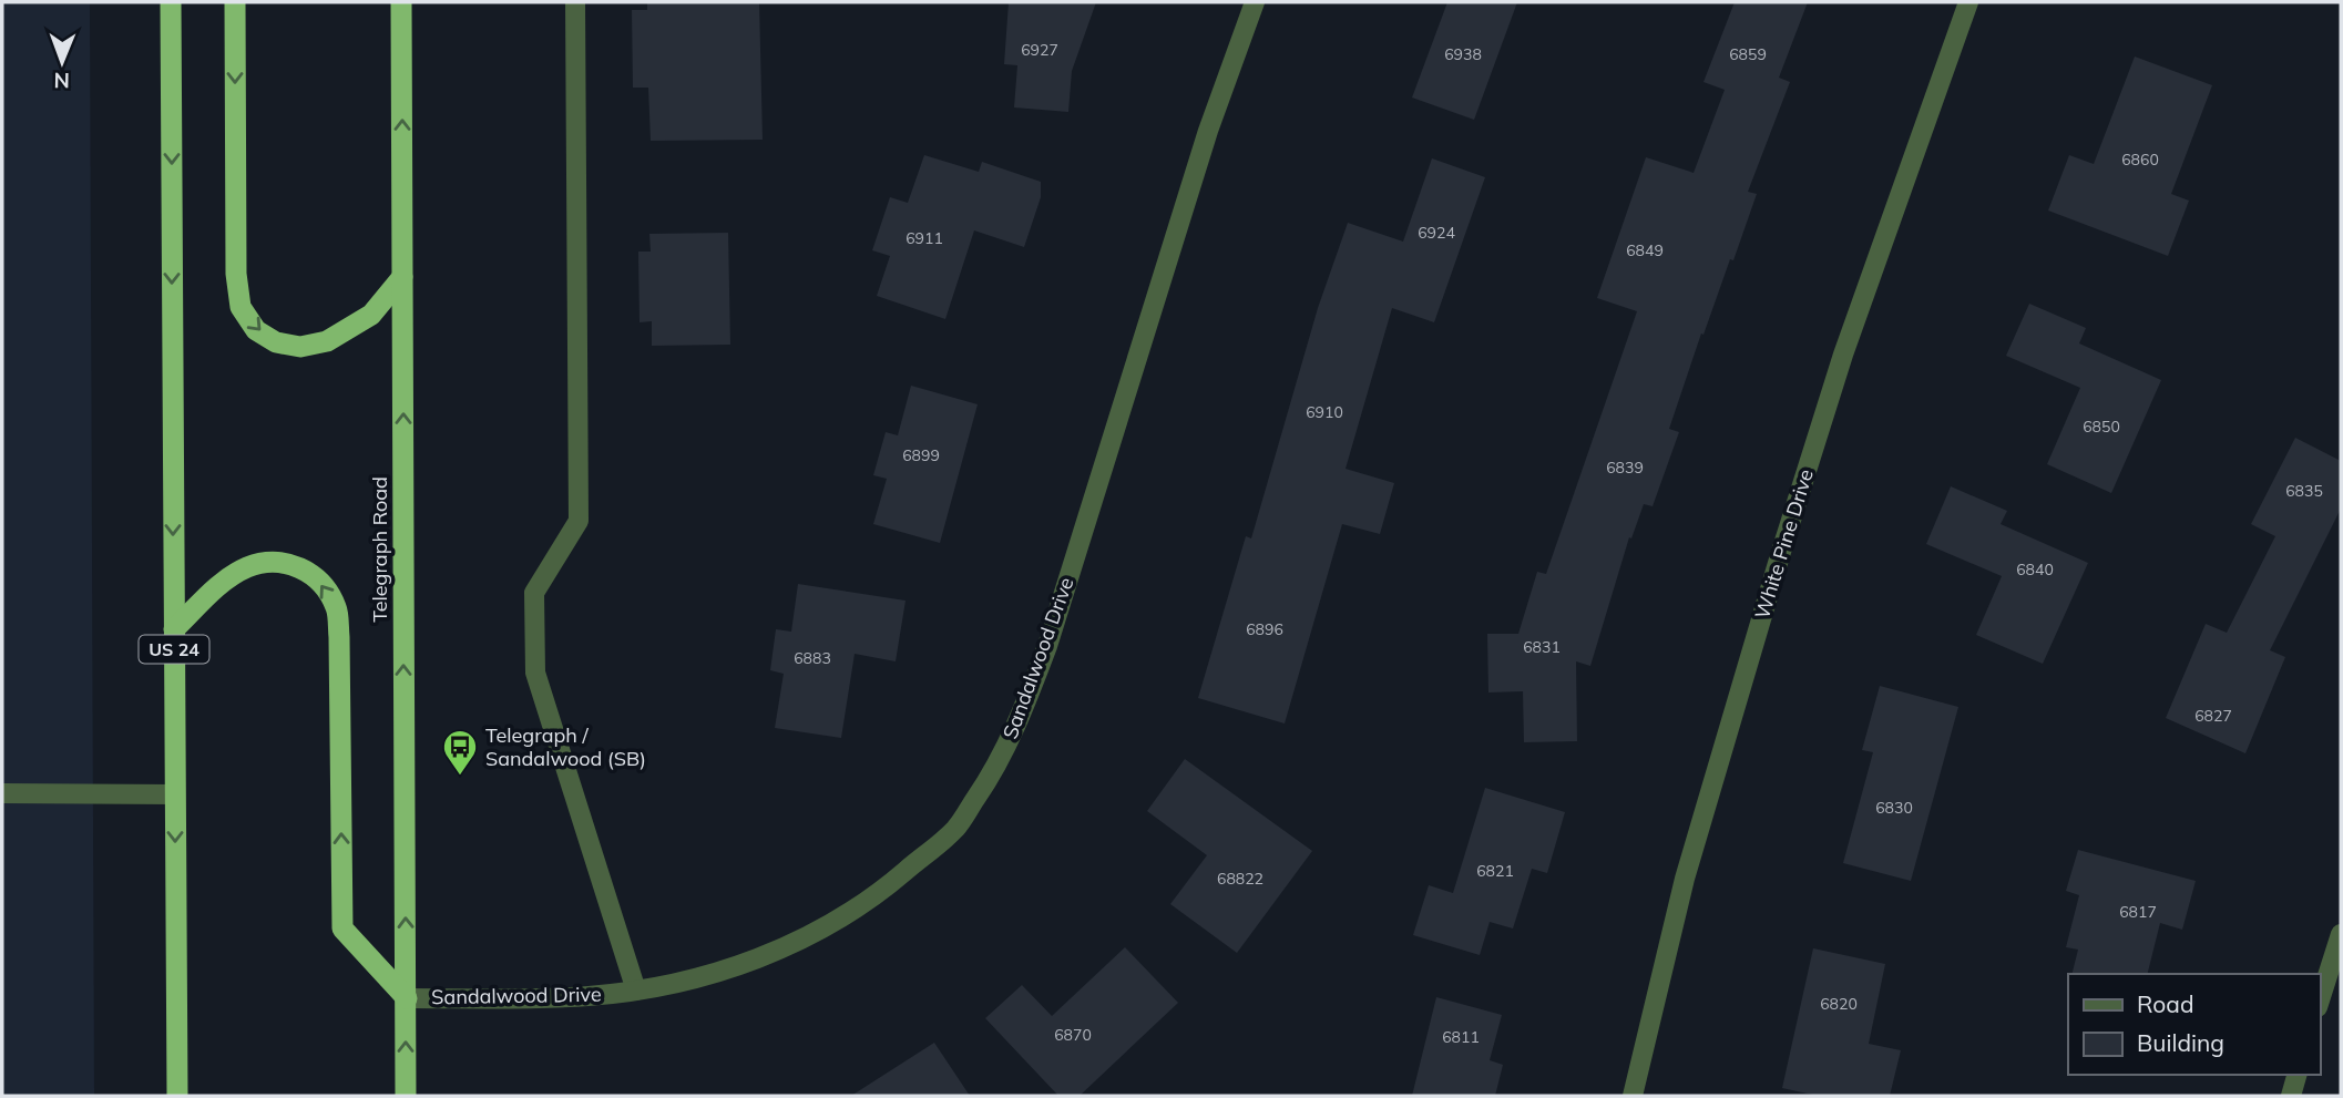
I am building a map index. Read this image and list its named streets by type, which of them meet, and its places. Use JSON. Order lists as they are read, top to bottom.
{
  "streets": {
    "highway": ["Telegraph Road", "US 24"],
    "street": ["White Pine Drive", "Sandalwood Drive"]
  },
  "crossings": [
    ["Telegraph Road", "Sandalwood Drive"]
  ],
  "one_way": ["Telegraph Road"],
  "places": {
    "bus stop": ["Telegraph / Sandalwood (SB)"]
  },
  "house_numbers": [
    "6927",
    "6938",
    "6859",
    "6860",
    "6924",
    "6911",
    "6849",
    "6910",
    "6850",
    "6899",
    "6839",
    "6835",
    "6840",
    "6896",
    "6831",
    "6883",
    "6827",
    "6830",
    "6821",
    "68822",
    "6817",
    "6820",
    "6870",
    "6811"
  ],
  "legend": ["Road", "Building"],
  "north": "bottom"
}
